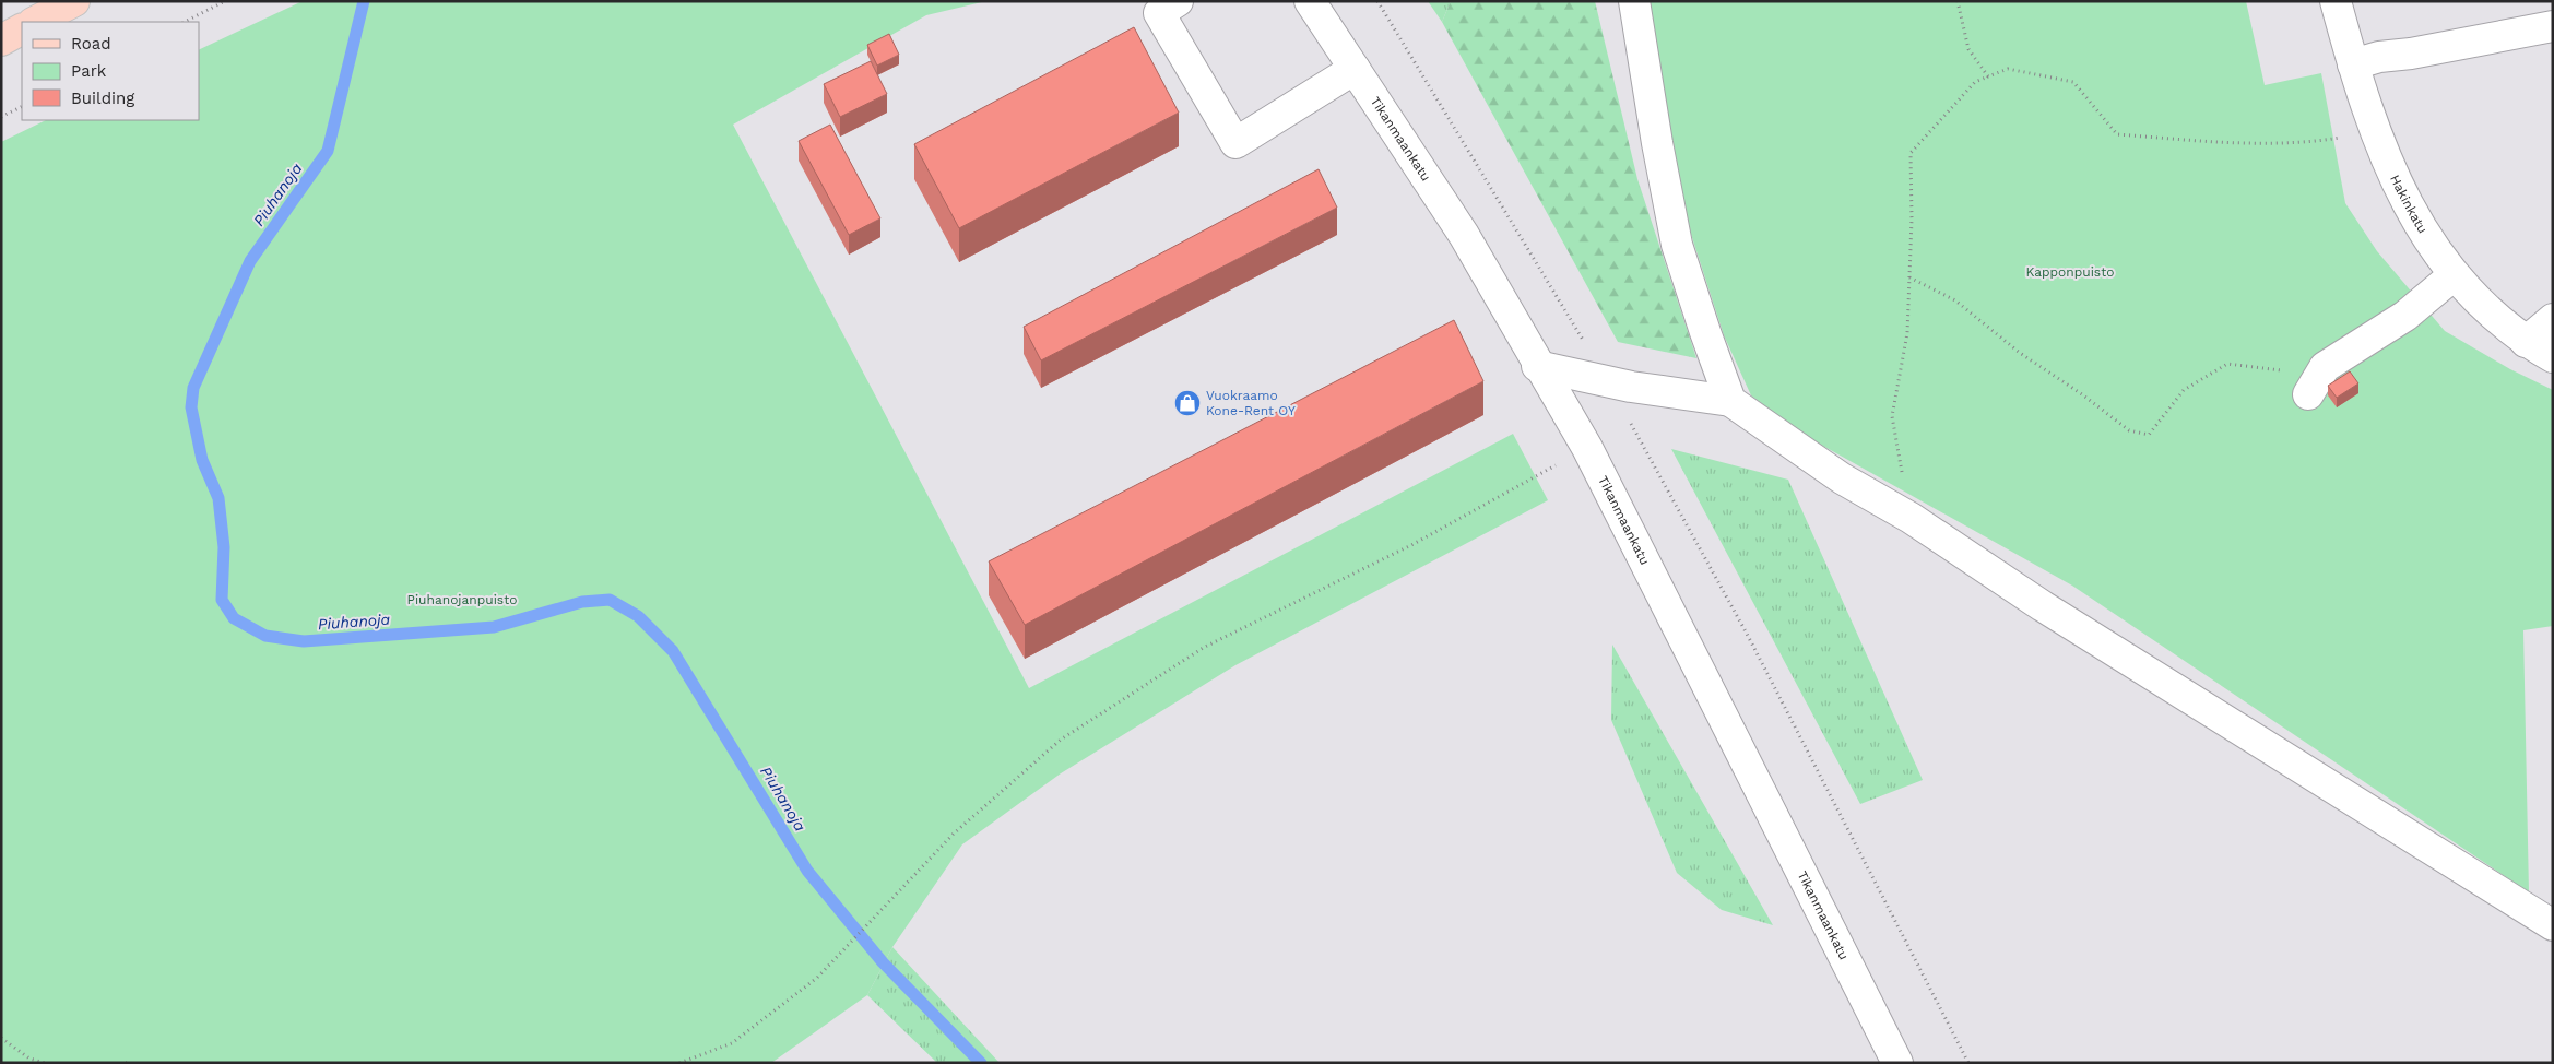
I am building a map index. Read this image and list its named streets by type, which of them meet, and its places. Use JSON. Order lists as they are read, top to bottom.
{
  "streets": {
    "street": ["Tikanmaankatu", "Hakinkatu"]
  },
  "water": ["Piuhanoja"],
  "parks": ["Kapponpuisto", "Piuhanojanpuisto"],
  "places": {
    "shop": ["Vuokraamo Kone-Rent OY"]
  },
  "legend": ["Road", "Park", "Building"]
}
